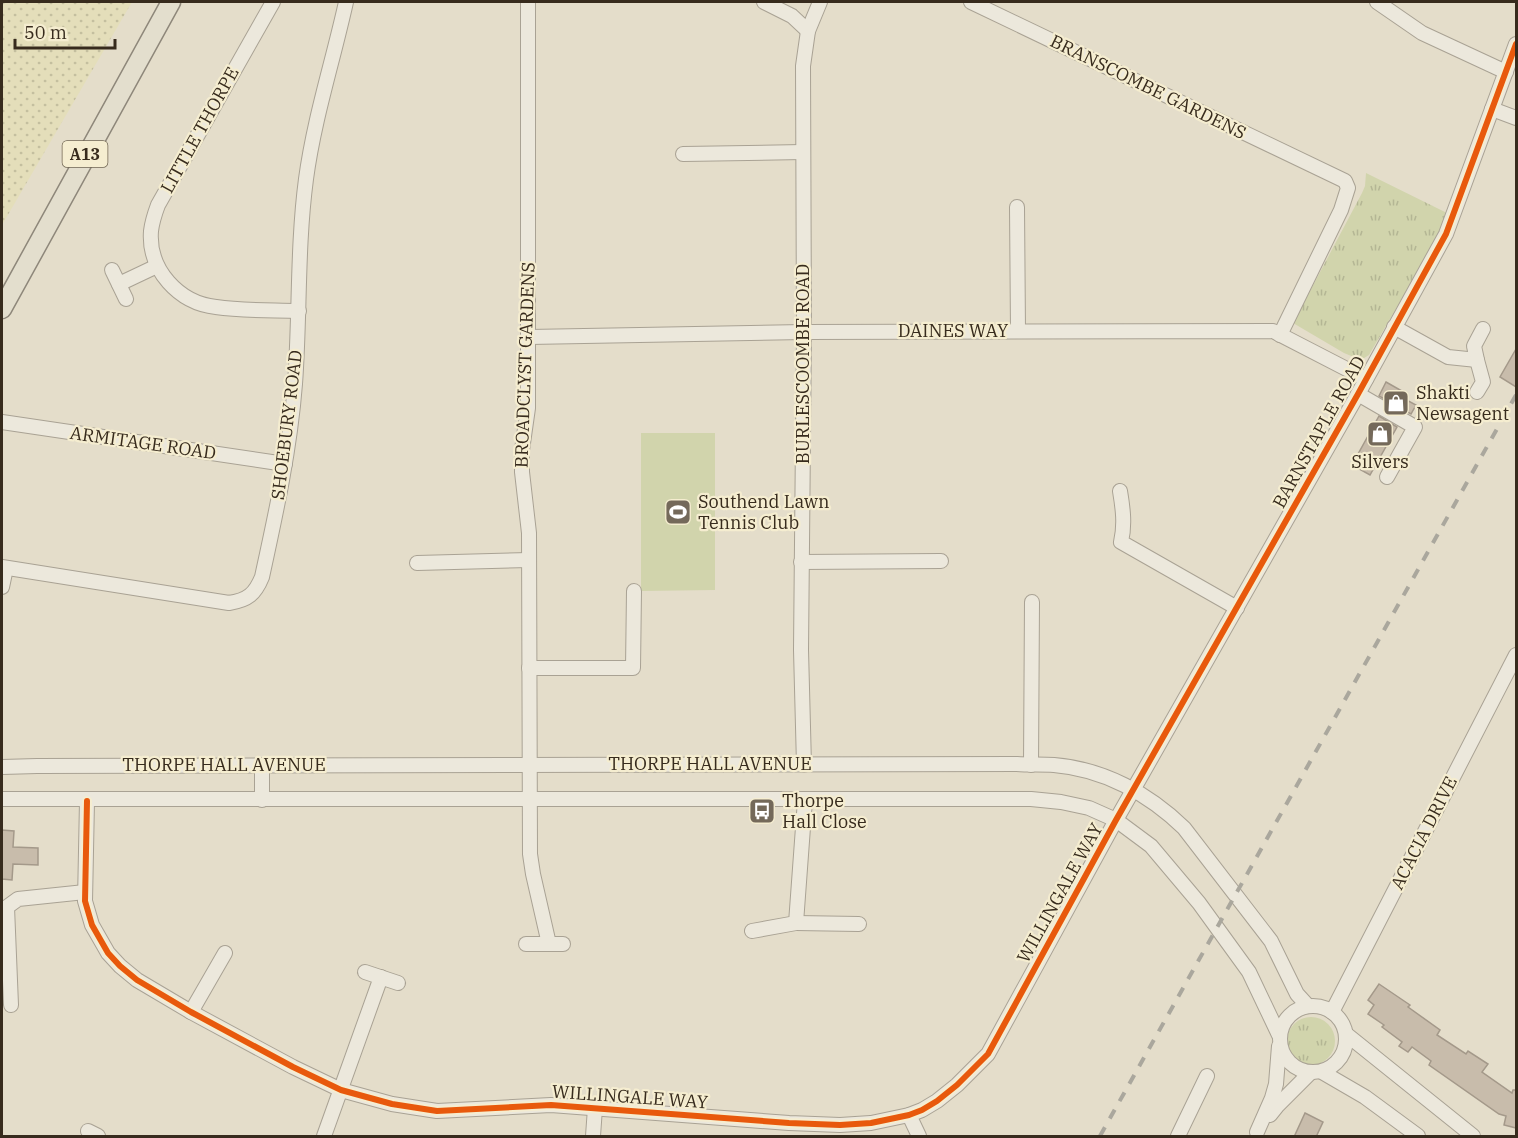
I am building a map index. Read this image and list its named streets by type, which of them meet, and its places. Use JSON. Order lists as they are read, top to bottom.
{
  "streets": {
    "main road": ["A13"],
    "street": [
      "BRANSCOMBE GARDENS",
      "LITTLE THORPE",
      "DAINES WAY",
      "BURLESCOOMBE ROAD",
      "BROADCLYST GARDENS",
      "SHOEBURY ROAD",
      "BARNSTAPLE ROAD",
      "ARMITAGE ROAD",
      "THORPE HALL AVENUE",
      "ACACIA DRIVE",
      "WILLINGALE WAY"
    ]
  },
  "crossings": [
    ["BRANSCOMBE GARDENS", "DAINES WAY"],
    ["LITTLE THORPE", "SHOEBURY ROAD"],
    ["DAINES WAY", "BURLESCOOMBE ROAD"],
    ["DAINES WAY", "BROADCLYST GARDENS"],
    ["DAINES WAY", "BARNSTAPLE ROAD"],
    ["BURLESCOOMBE ROAD", "THORPE HALL AVENUE"],
    ["BROADCLYST GARDENS", "THORPE HALL AVENUE"],
    ["SHOEBURY ROAD", "ARMITAGE ROAD"],
    ["BARNSTAPLE ROAD", "THORPE HALL AVENUE"],
    ["BARNSTAPLE ROAD", "WILLINGALE WAY"],
    ["THORPE HALL AVENUE", "ACACIA DRIVE"],
    ["THORPE HALL AVENUE", "WILLINGALE WAY"]
  ],
  "places": {
    "shop": ["Shakti Newsagent", "Silvers"],
    "sports": ["Southend Lawn Tennis Club"],
    "bus stop": ["Thorpe Hall Close"]
  },
  "scale_bar": "50 m"
}
